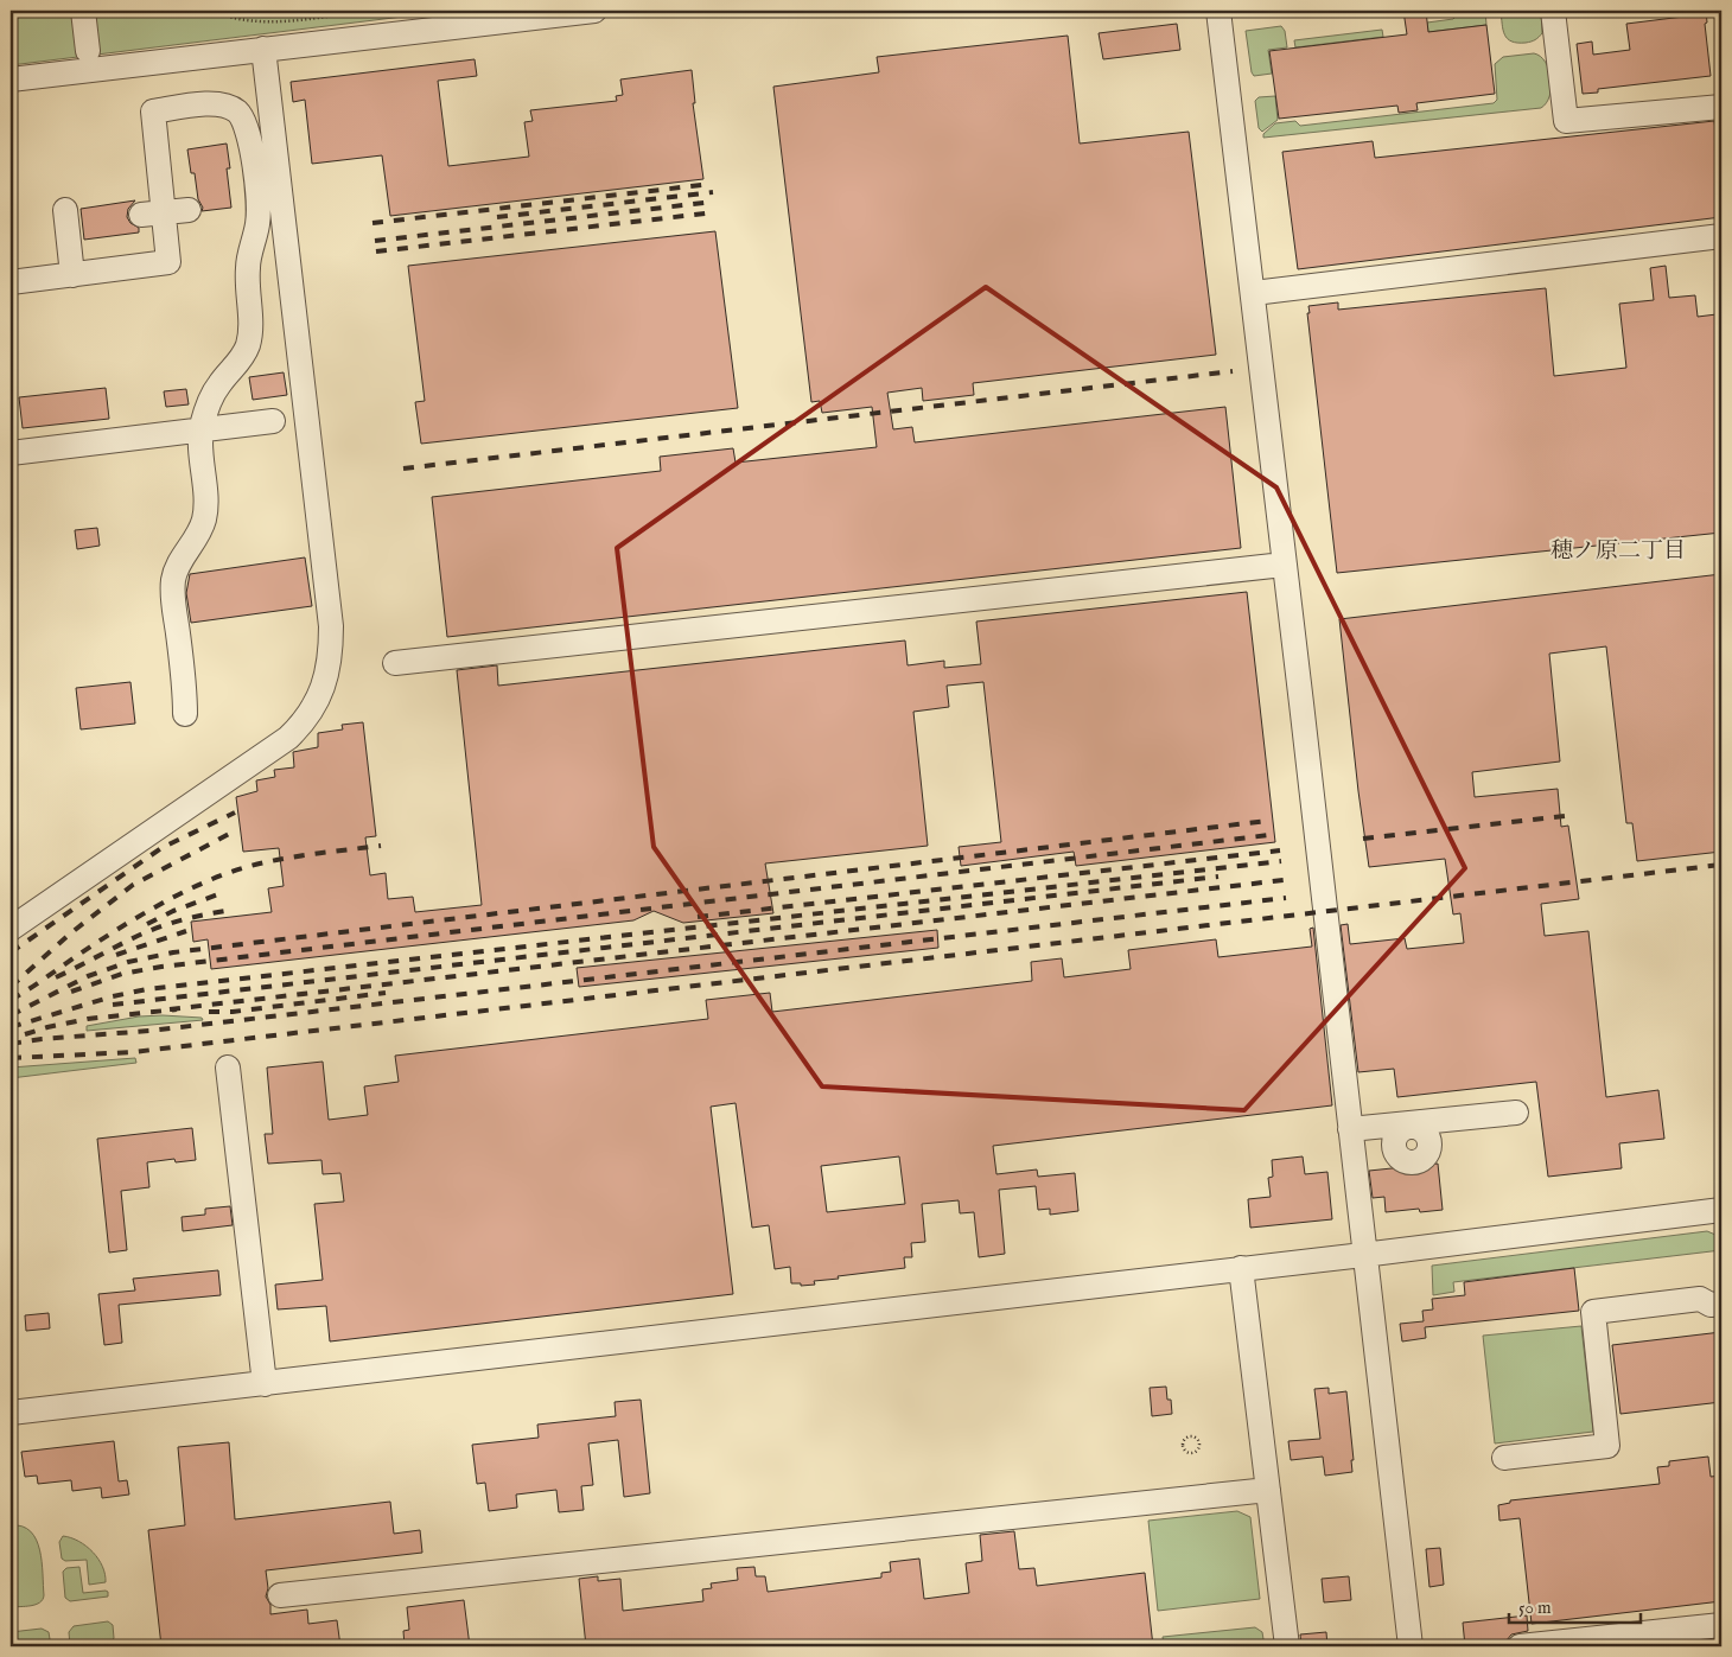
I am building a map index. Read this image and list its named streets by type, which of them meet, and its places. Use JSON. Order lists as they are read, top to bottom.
{
  "districts": ["穂ノ原二丁目"],
  "scale_bar": "50 m"
}
